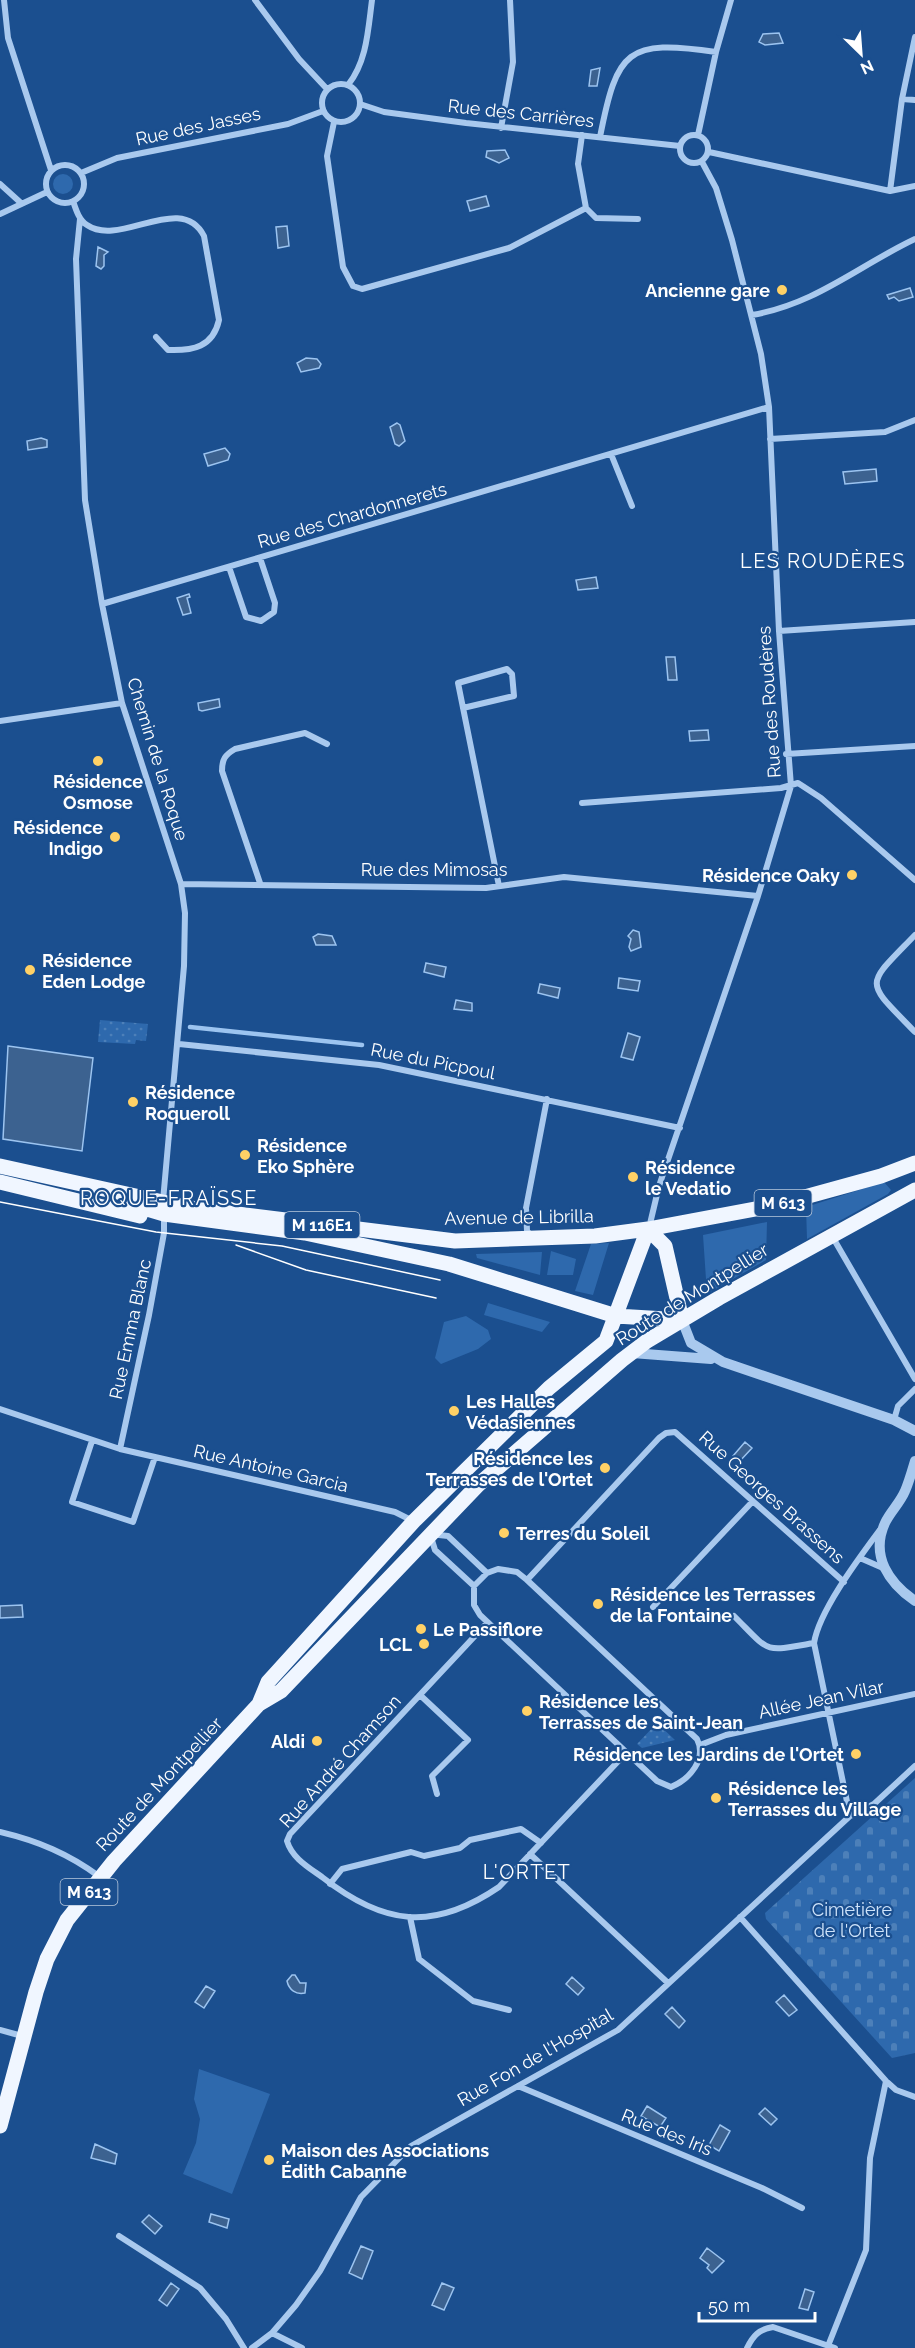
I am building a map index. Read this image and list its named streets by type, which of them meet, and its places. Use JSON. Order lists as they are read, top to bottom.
{
  "streets": {
    "main road": [
      "M 613",
      "Avenue de Librilla",
      "M 116E1",
      "Route de Montpellier"
    ],
    "street": [
      "Rue des Carrières",
      "Rue des Jasses",
      "Rue des Chardonnerets",
      "Rue des Roudères",
      "Chemin de la Roque",
      "Rue des Mimosas",
      "Rue du Picpoul",
      "Rue Emma Blanc",
      "Rue Antoine Garcia",
      "Rue Georges Brassens",
      "Allée Jean Vilar",
      "Rue André Chamson",
      "Rue Fon de l'Hospital",
      "Rue des Iris"
    ]
  },
  "crossings": [
    ["Rue des Carrières", "Rue des Jasses"],
    ["Rue des Carrières", "Rue des Roudères"],
    ["Rue des Chardonnerets", "Rue des Roudères"],
    ["Rue des Chardonnerets", "Chemin de la Roque"],
    ["Rue des Roudères", "Rue des Mimosas"],
    ["Rue des Roudères", "Rue du Picpoul"],
    ["Rue des Roudères", "M 613"],
    ["Rue des Roudères", "Avenue de Librilla"],
    ["Chemin de la Roque", "Rue des Mimosas"],
    ["Chemin de la Roque", "Rue du Picpoul"],
    ["Chemin de la Roque", "Avenue de Librilla"],
    ["Chemin de la Roque", "Rue Emma Blanc"],
    ["M 613", "Avenue de Librilla"],
    ["M 613", "M 116E1"],
    ["M 613", "Route de Montpellier"],
    ["Avenue de Librilla", "M 116E1"],
    ["Avenue de Librilla", "Route de Montpellier"],
    ["Avenue de Librilla", "Rue Emma Blanc"],
    ["M 116E1", "Route de Montpellier"],
    ["Route de Montpellier", "Rue Antoine Garcia"],
    ["Rue Emma Blanc", "Rue Antoine Garcia"],
    ["Rue Fon de l'Hospital", "Rue des Iris"]
  ],
  "districts": ["LES ROUDÈRES", "ROQUE-FRAÏSSE", "L'ORTET"],
  "parks": ["Cimetière de l'Ortet"],
  "places": [
    "Ancienne gare",
    "Résidence Osmose",
    "Résidence Indigo",
    "Résidence Oaky",
    "Résidence Eden Lodge",
    "Résidence Roqueroll",
    "Résidence Eko Sphère",
    "Résidence le Vedatio",
    "Les Halles Védasiennes",
    "Résidence les Terrasses de l'Ortet",
    "Terres du Soleil",
    "Résidence les Terrasses de la Fontaine",
    "Le Passiflore",
    "LCL",
    "Résidence les Terrasses de Saint-Jean",
    "Aldi",
    "Résidence les Jardins de l'Ortet",
    "Résidence les Terrasses du Village",
    "Maison des Associations Édith Cabanne"
  ],
  "scale_bar": "50 m",
  "north": "bottom right"
}
